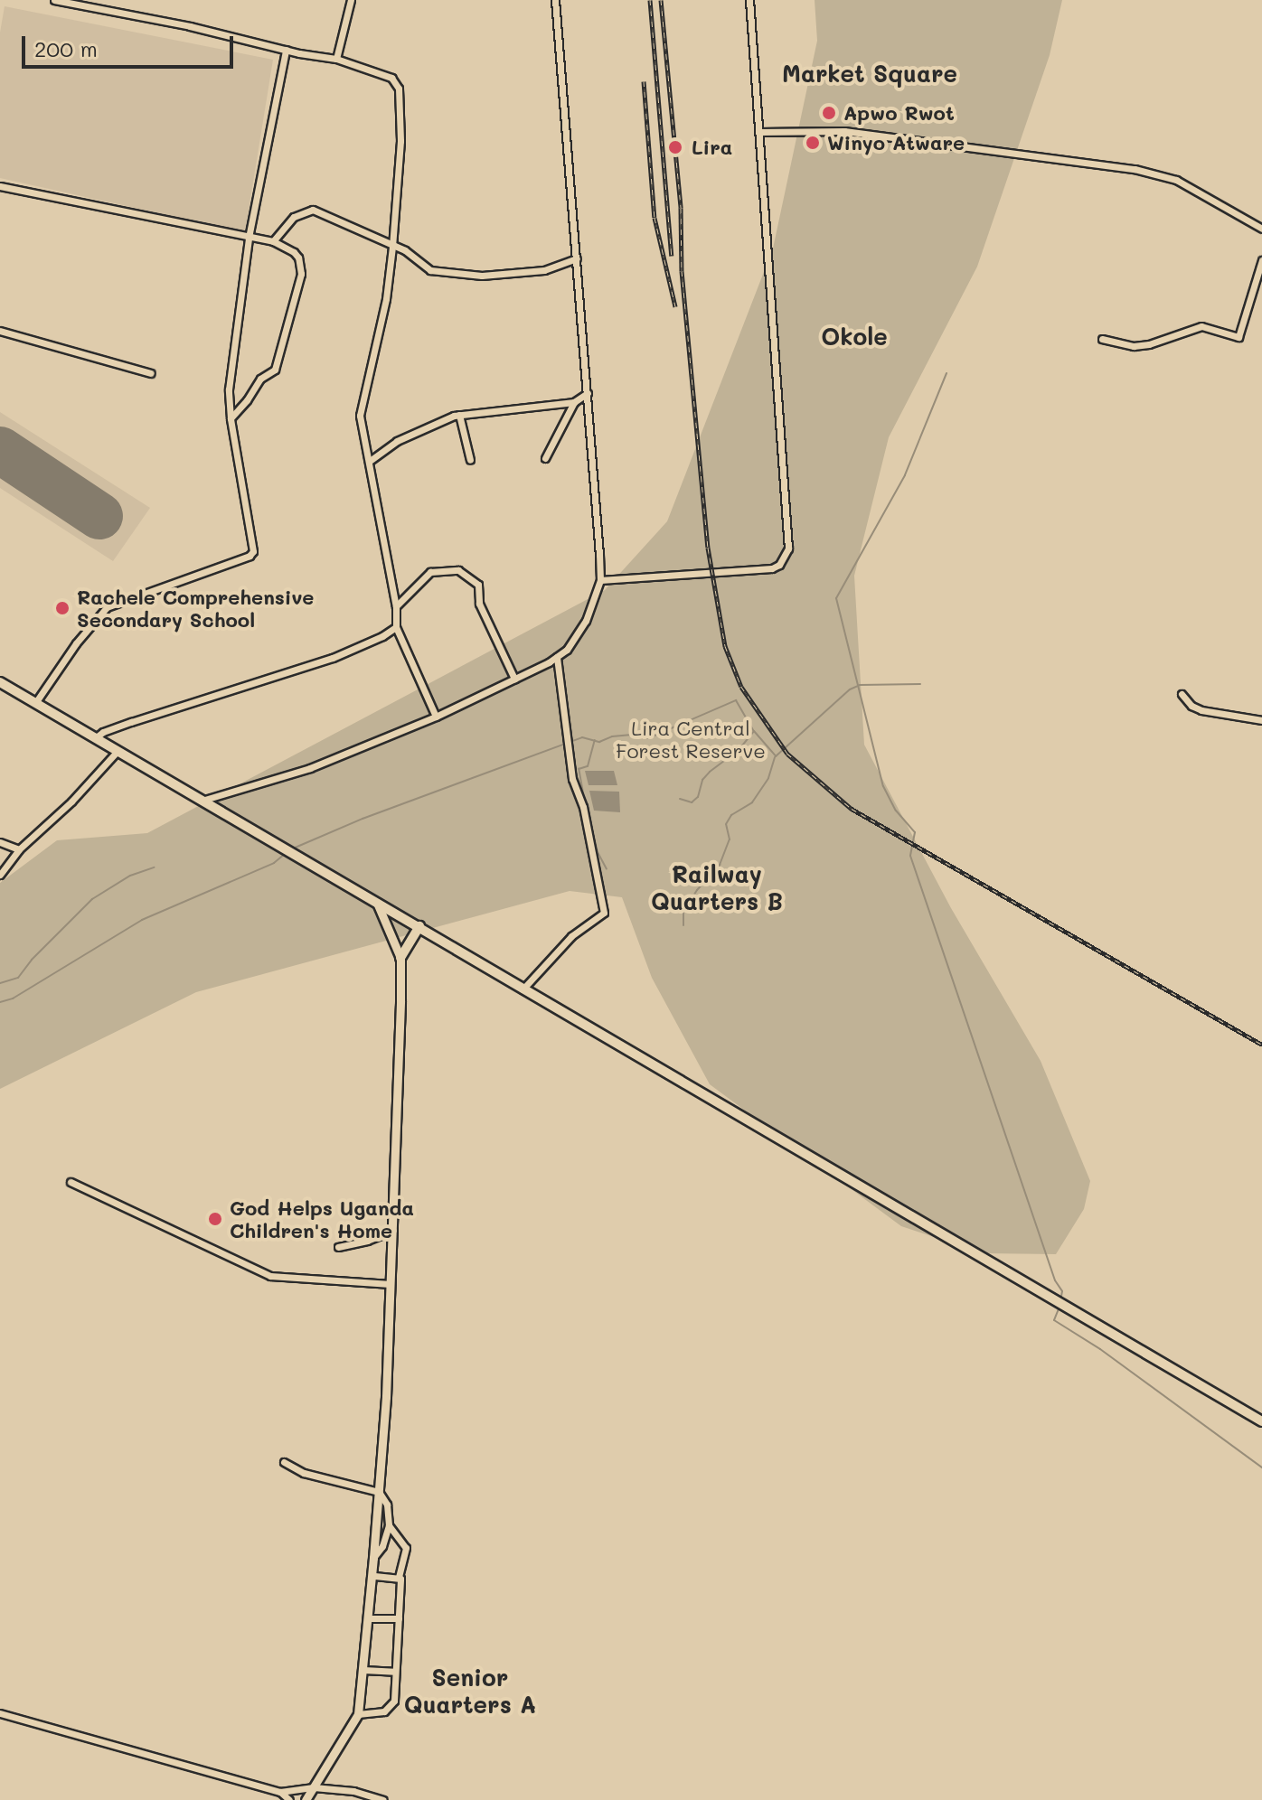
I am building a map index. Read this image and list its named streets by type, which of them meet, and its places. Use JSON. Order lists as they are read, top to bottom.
{
  "districts": [
    "Market Square",
    "Okole",
    "Railway Quarters B",
    "Senior Quarters A"
  ],
  "parks": ["Lira Central Forest Reserve"],
  "places": [
    "Apwo Rwot",
    "Winyo Atware",
    "Lira",
    "Rachele Comprehensive Secondary School",
    "God Helps Uganda Children's Home"
  ],
  "scale_bar": "200 m"
}
